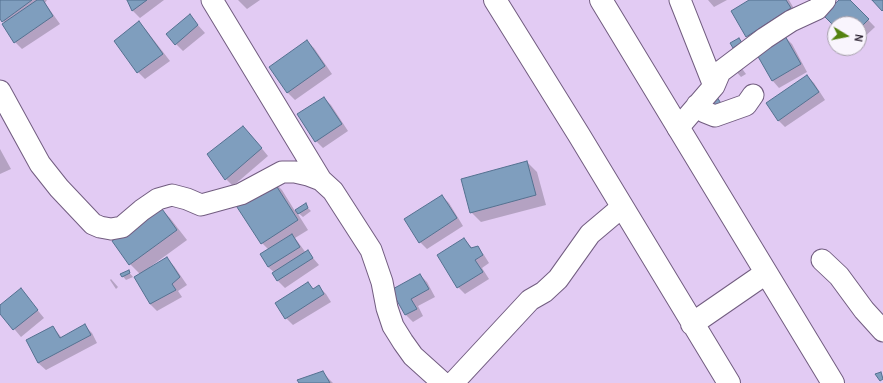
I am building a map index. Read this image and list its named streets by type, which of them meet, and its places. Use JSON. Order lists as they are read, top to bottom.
{
  "north": "right"
}
